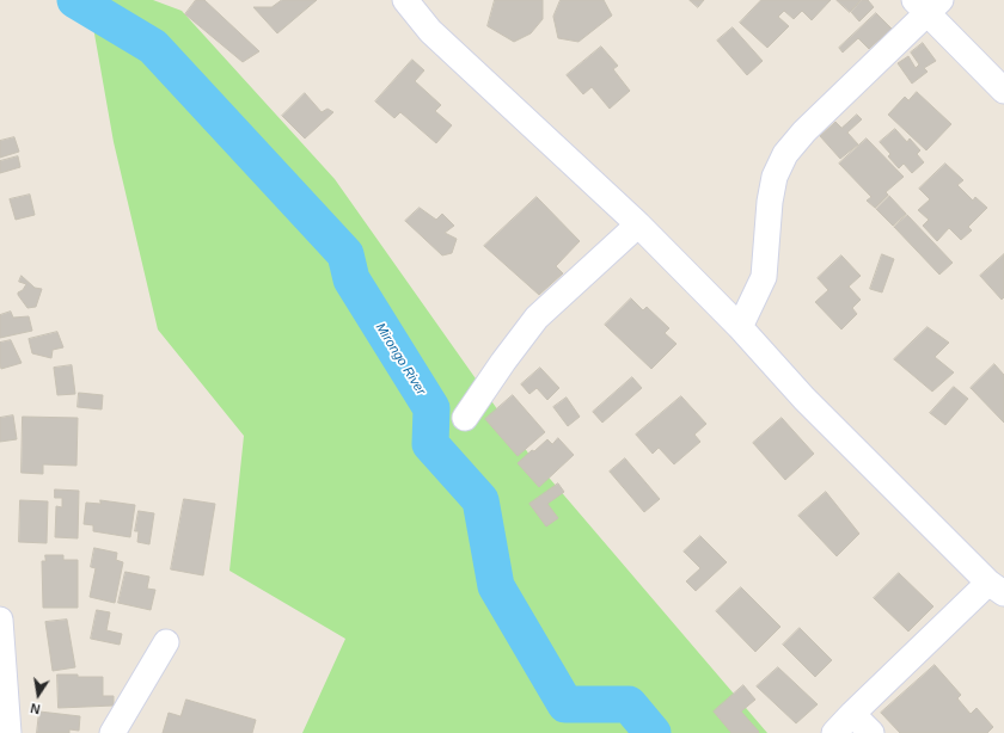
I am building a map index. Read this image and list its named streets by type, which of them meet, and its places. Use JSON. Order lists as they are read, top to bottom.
{
  "water": ["Mirongo River"],
  "north": "bottom"
}
